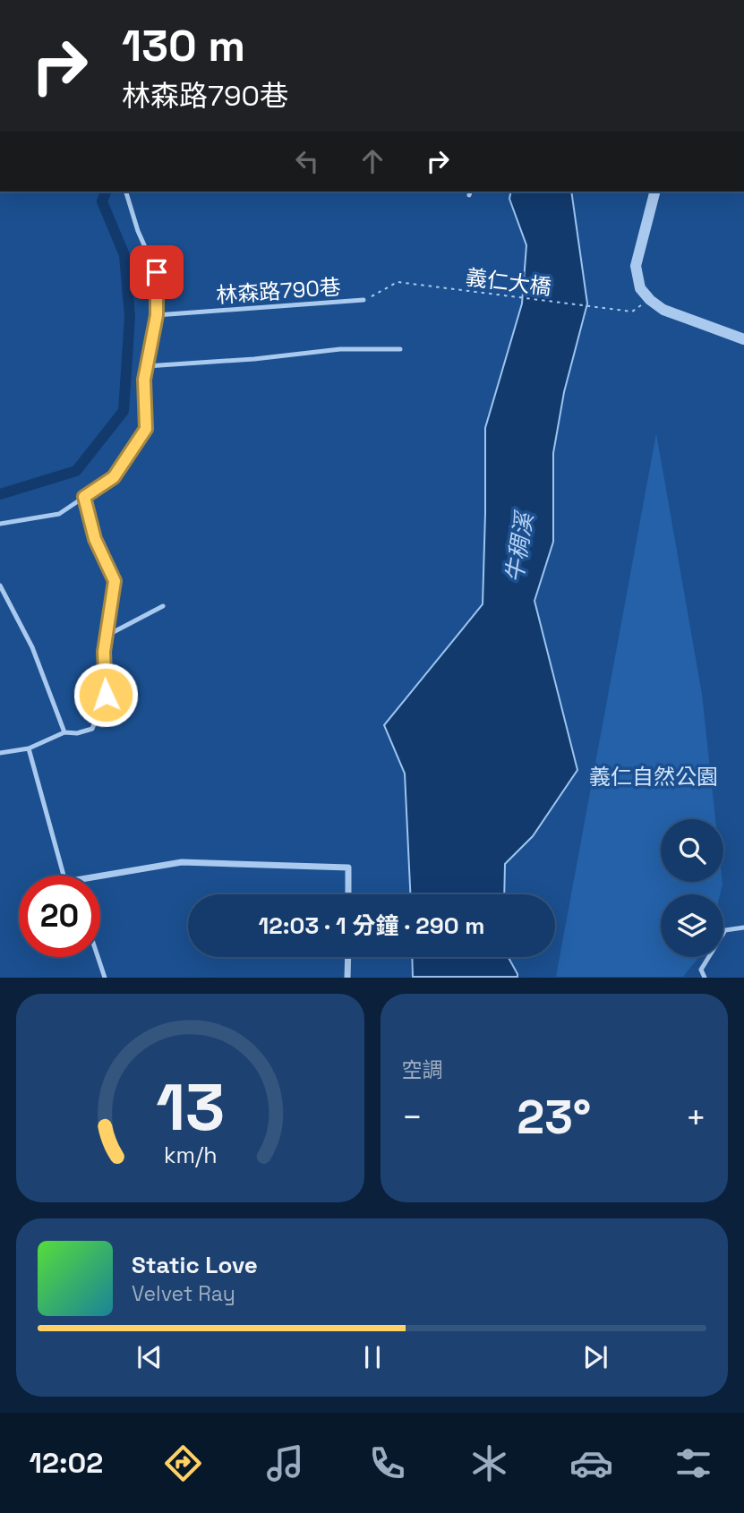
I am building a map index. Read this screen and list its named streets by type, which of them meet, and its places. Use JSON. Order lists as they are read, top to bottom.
{
  "streets": {
    "lane": ["林森路790巷"],
    "path": ["義仁大橋"]
  },
  "crossings": [
    ["義仁大橋", "林森路790巷"]
  ],
  "water": ["牛稠溪"],
  "parks": ["義仁自然公園"],
  "page": {
    "turn": ["130 m", "林森路790巷"],
    "limit": "20",
    "trip": "12:03 · 1 分鐘 · 290 m",
    "tile": "空調",
    "heat": ["−", "23°", "+"],
    "song": ["Static Love", "Velvet Ray"],
    "tabs": "12:02",
    "gauge": ["13", "km/h"]
  }
}
